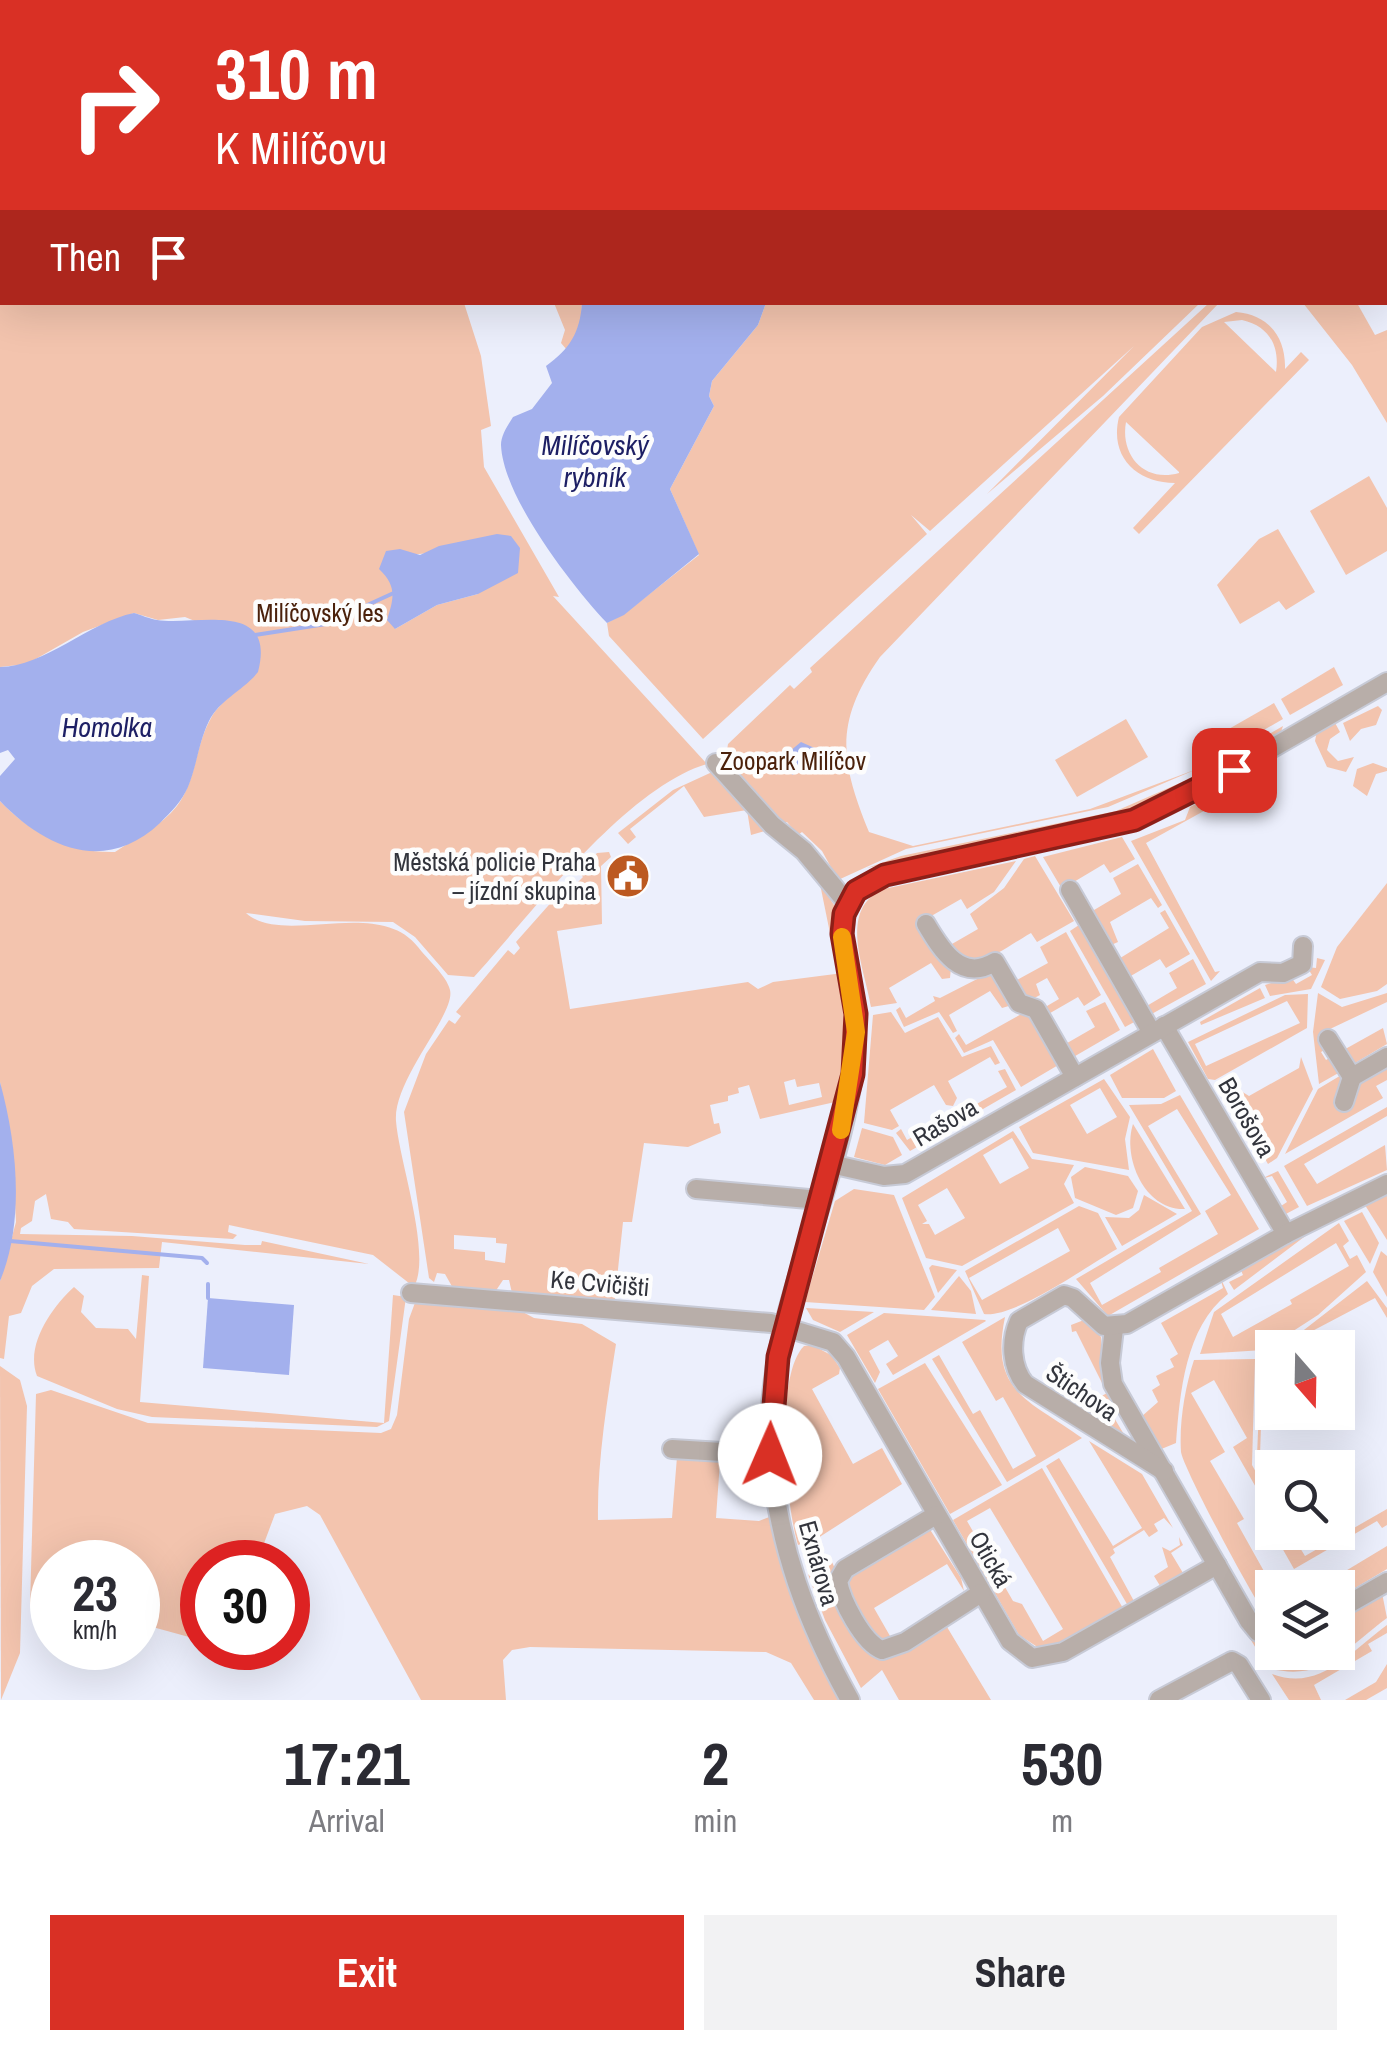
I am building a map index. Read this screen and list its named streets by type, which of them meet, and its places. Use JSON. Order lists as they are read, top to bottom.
{
  "streets": {
    "street": [
      "Borošova",
      "Rašova",
      "Ke Cvičišti",
      "Štichova",
      "Otická",
      "Exnárova"
    ]
  },
  "crossings": [
    ["Borošova", "Rašova"],
    ["Rašova", "Exnárova"],
    ["Ke Cvičišti", "Otická"],
    ["Ke Cvičišti", "Exnárova"],
    ["Štichova", "Otická"],
    ["Otická", "Exnárova"]
  ],
  "water": ["Milíčovský rybník", "Homolka"],
  "parks": ["Milíčovský les", "Zoopark Milíčov"],
  "places": {
    "public building": ["Městská policie Praha – jízdní skupina"]
  },
  "north": "bottom",
  "page": {
    "turn": ["310 m", "K Milíčovu"],
    "then": "Then",
    "speed": "23 km/h",
    "limit": "30",
    "eta": [
      "17:21",
      "Arrival",
      "2",
      "min",
      "530",
      "m"
    ],
    "buttons": ["Exit", "Share"]
  }
}
